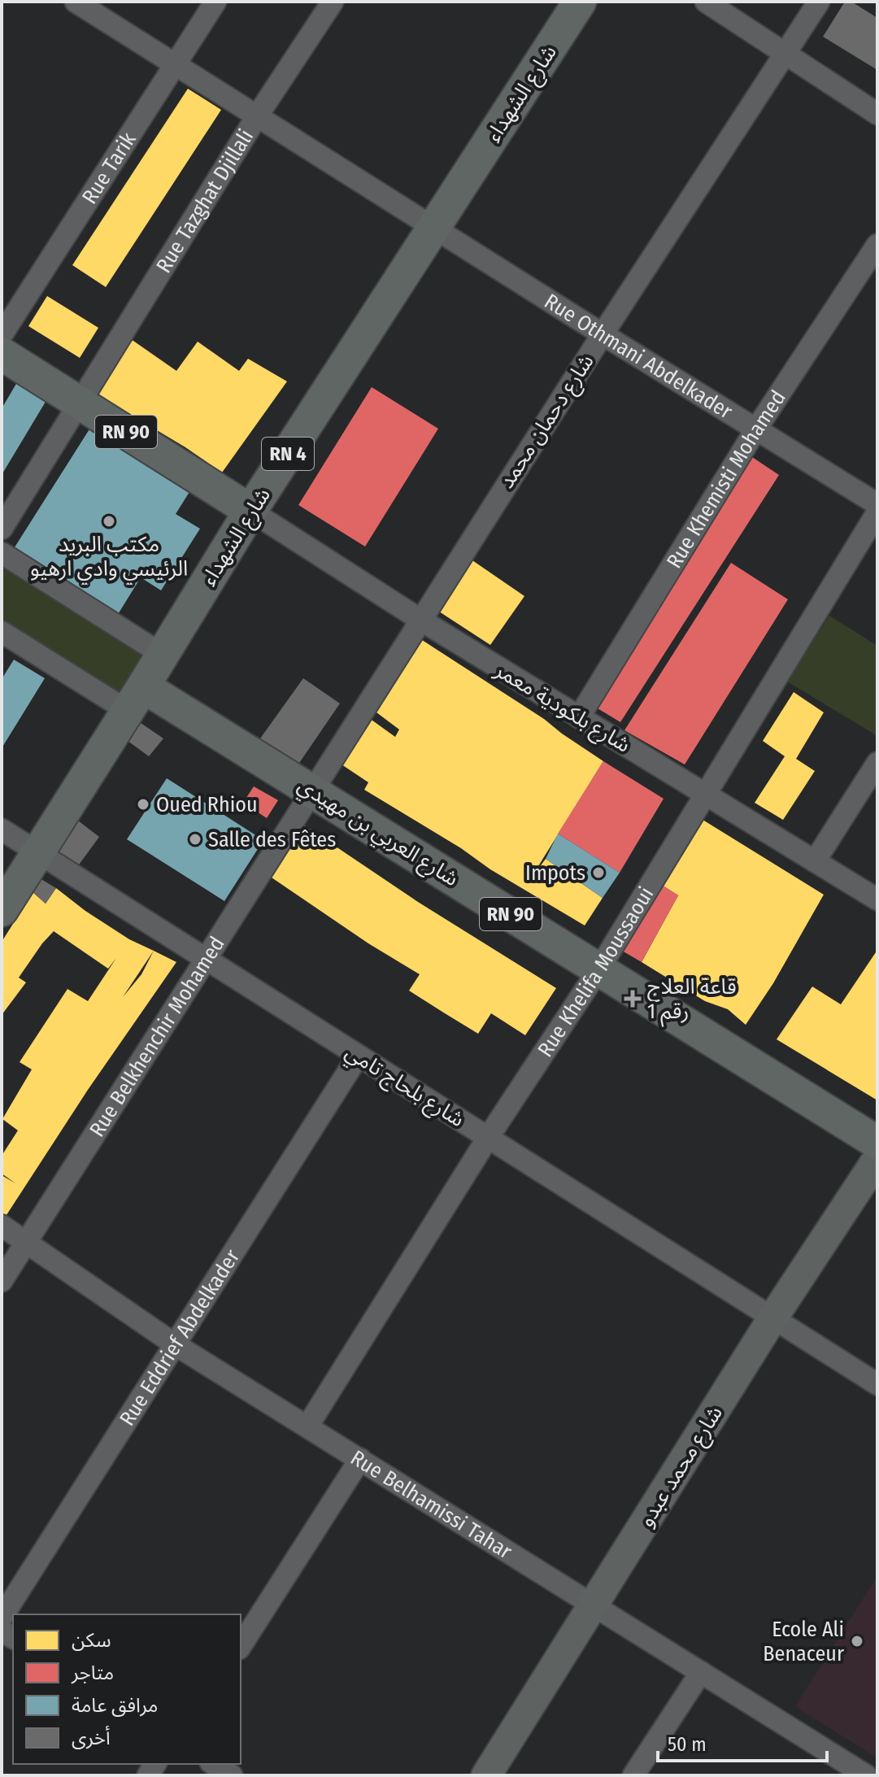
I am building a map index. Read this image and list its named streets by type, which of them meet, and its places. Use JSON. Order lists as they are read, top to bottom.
{
  "streets": {
    "main road": [
      "شارع الشهداء",
      "RN 90",
      "RN 4",
      "شارع العربي بن مهيدي"
    ],
    "street": [
      "Rue Tarik",
      "Rue Tazghat Djillali",
      "Rue Othmani Abdelkader",
      "شارع دحمان محمد",
      "Rue Khemisti Mohamed",
      "شارع بلكودية معمر",
      "Rue Khelifa Moussaoui",
      "Rue Belkhenchir Mohamed",
      "شارع بلحاج تامي",
      "Rue Eddrief Abdelkader",
      "شارع محمد عبدو",
      "Rue Belhamissi Tahar"
    ]
  },
  "crossings": [
    ["شارع الشهداء", "Rue Othmani Abdelkader"],
    ["شارع الشهداء", "RN 90"],
    ["شارع الشهداء", "شارع بلكودية معمر"],
    ["شارع الشهداء", "شارع العربي بن مهيدي"],
    ["شارع الشهداء", "شارع بلحاج تامي"],
    ["Rue Tarik", "Rue Othmani Abdelkader"],
    ["Rue Tazghat Djillali", "Rue Othmani Abdelkader"],
    ["Rue Tazghat Djillali", "RN 90"],
    ["Rue Othmani Abdelkader", "شارع دحمان محمد"],
    ["Rue Othmani Abdelkader", "Rue Khemisti Mohamed"],
    ["شارع دحمان محمد", "شارع بلكودية معمر"],
    ["شارع دحمان محمد", "شارع العربي بن مهيدي"],
    ["شارع دحمان محمد", "Rue Belkhenchir Mohamed"],
    ["RN 90", "شارع بلكودية معمر"],
    ["Rue Khemisti Mohamed", "شارع بلكودية معمر"],
    ["شارع بلكودية معمر", "Rue Khelifa Moussaoui"],
    ["شارع العربي بن مهيدي", "Rue Khelifa Moussaoui"],
    ["شارع العربي بن مهيدي", "Rue Belkhenchir Mohamed"],
    ["Rue Khelifa Moussaoui", "شارع بلحاج تامي"],
    ["Rue Khelifa Moussaoui", "Rue Belhamissi Tahar"],
    ["Rue Belkhenchir Mohamed", "شارع بلحاج تامي"],
    ["Rue Belkhenchir Mohamed", "Rue Belhamissi Tahar"],
    ["شارع بلحاج تامي", "Rue Eddrief Abdelkader"],
    ["شارع بلحاج تامي", "شارع محمد عبدو"],
    ["Rue Eddrief Abdelkader", "Rue Belhamissi Tahar"],
    ["شارع محمد عبدو", "Rue Belhamissi Tahar"]
  ],
  "places": {
    "other": [
      "مكتب البريد الرئيسي وادي ارهيو",
      "Oued Rhiou",
      "Salle des Fêtes",
      "Impots",
      "Ecole Ali Benaceur"
    ],
    "health": ["قاعة العلاج رقم 1"]
  },
  "legend": [
    "سكن",
    "متاجر",
    "مرافق عامة",
    "أخرى"
  ],
  "scale_bar": "50 m"
}
